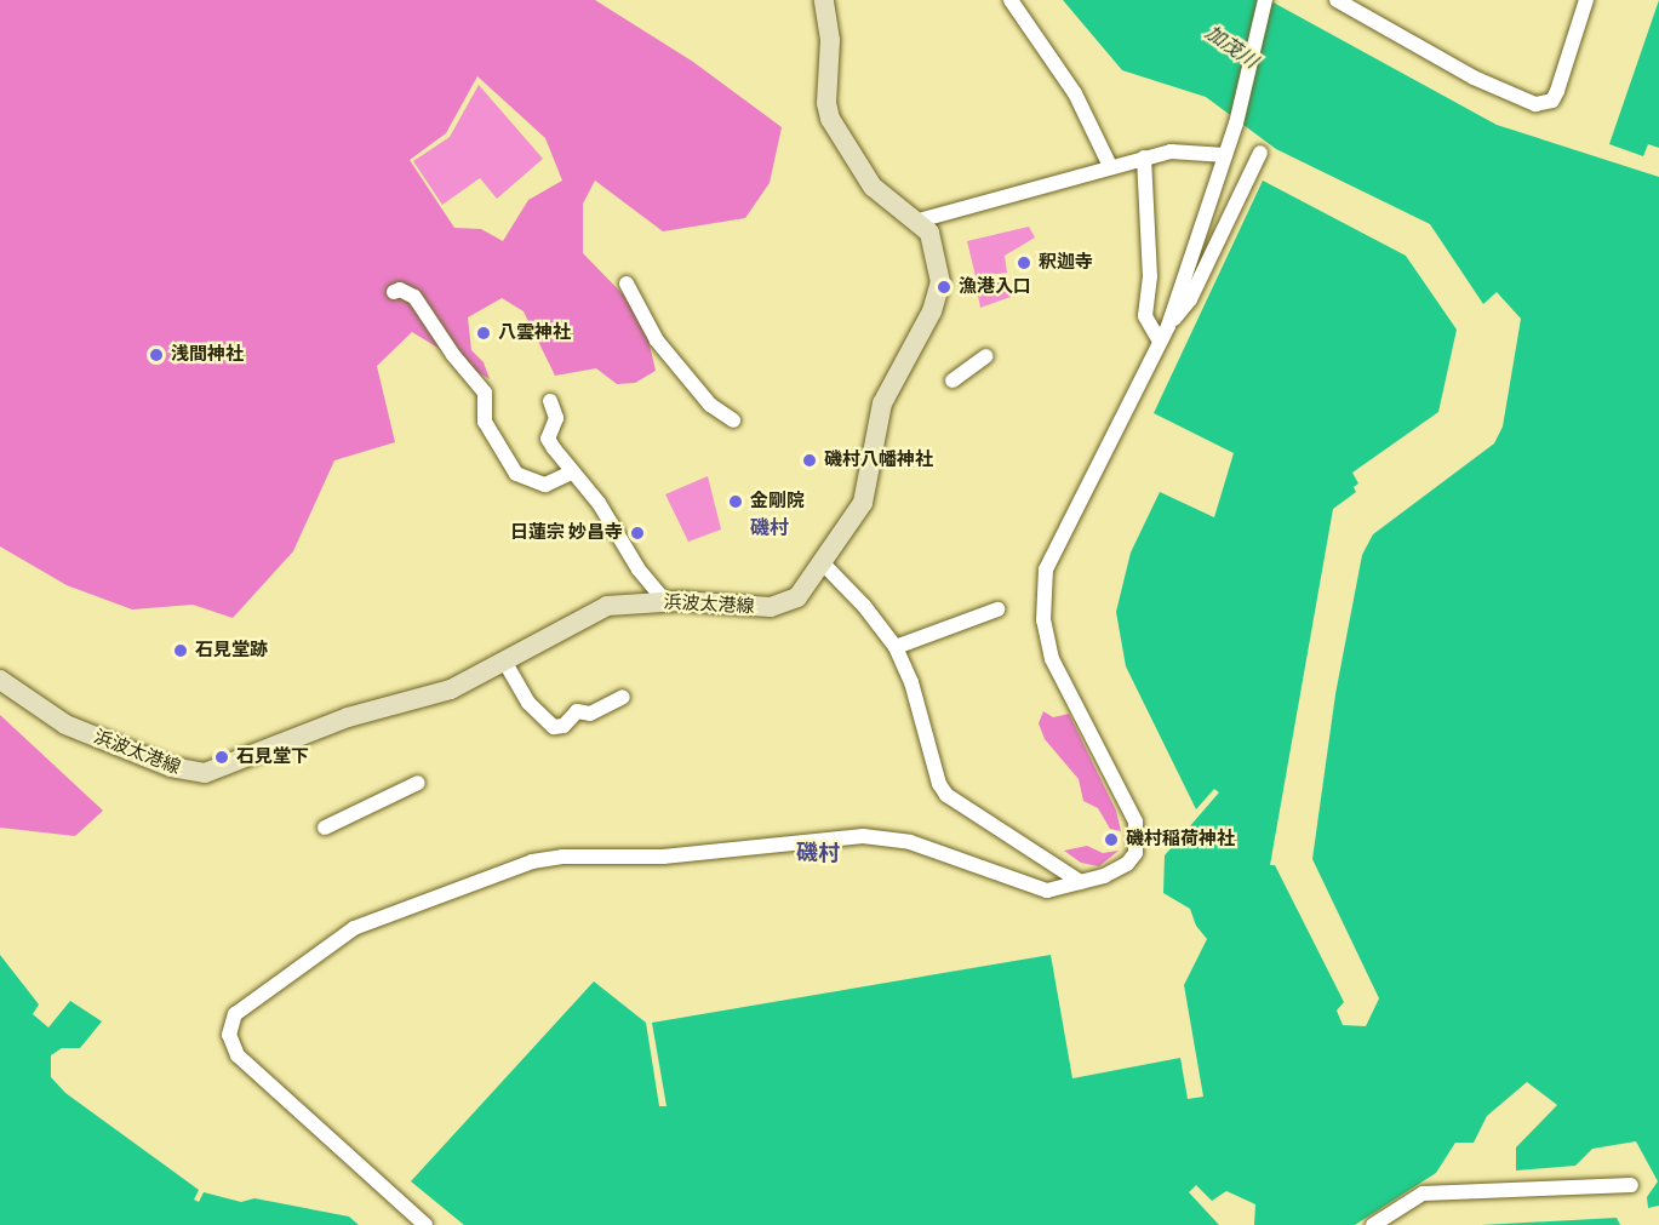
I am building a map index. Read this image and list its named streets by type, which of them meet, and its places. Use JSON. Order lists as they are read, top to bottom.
{
  "streets": {
    "main road": ["浜波太港線"]
  },
  "districts": ["磯村", "磯村"],
  "water": ["加茂川"],
  "places": [
    "釈迦寺",
    "漁港入口",
    "八雲神社",
    "浅間神社",
    "磯村八幡神社",
    "金剛院",
    "日蓮宗 妙昌寺",
    "石見堂跡",
    "石見堂下",
    "磯村稲荷神社"
  ]
}
